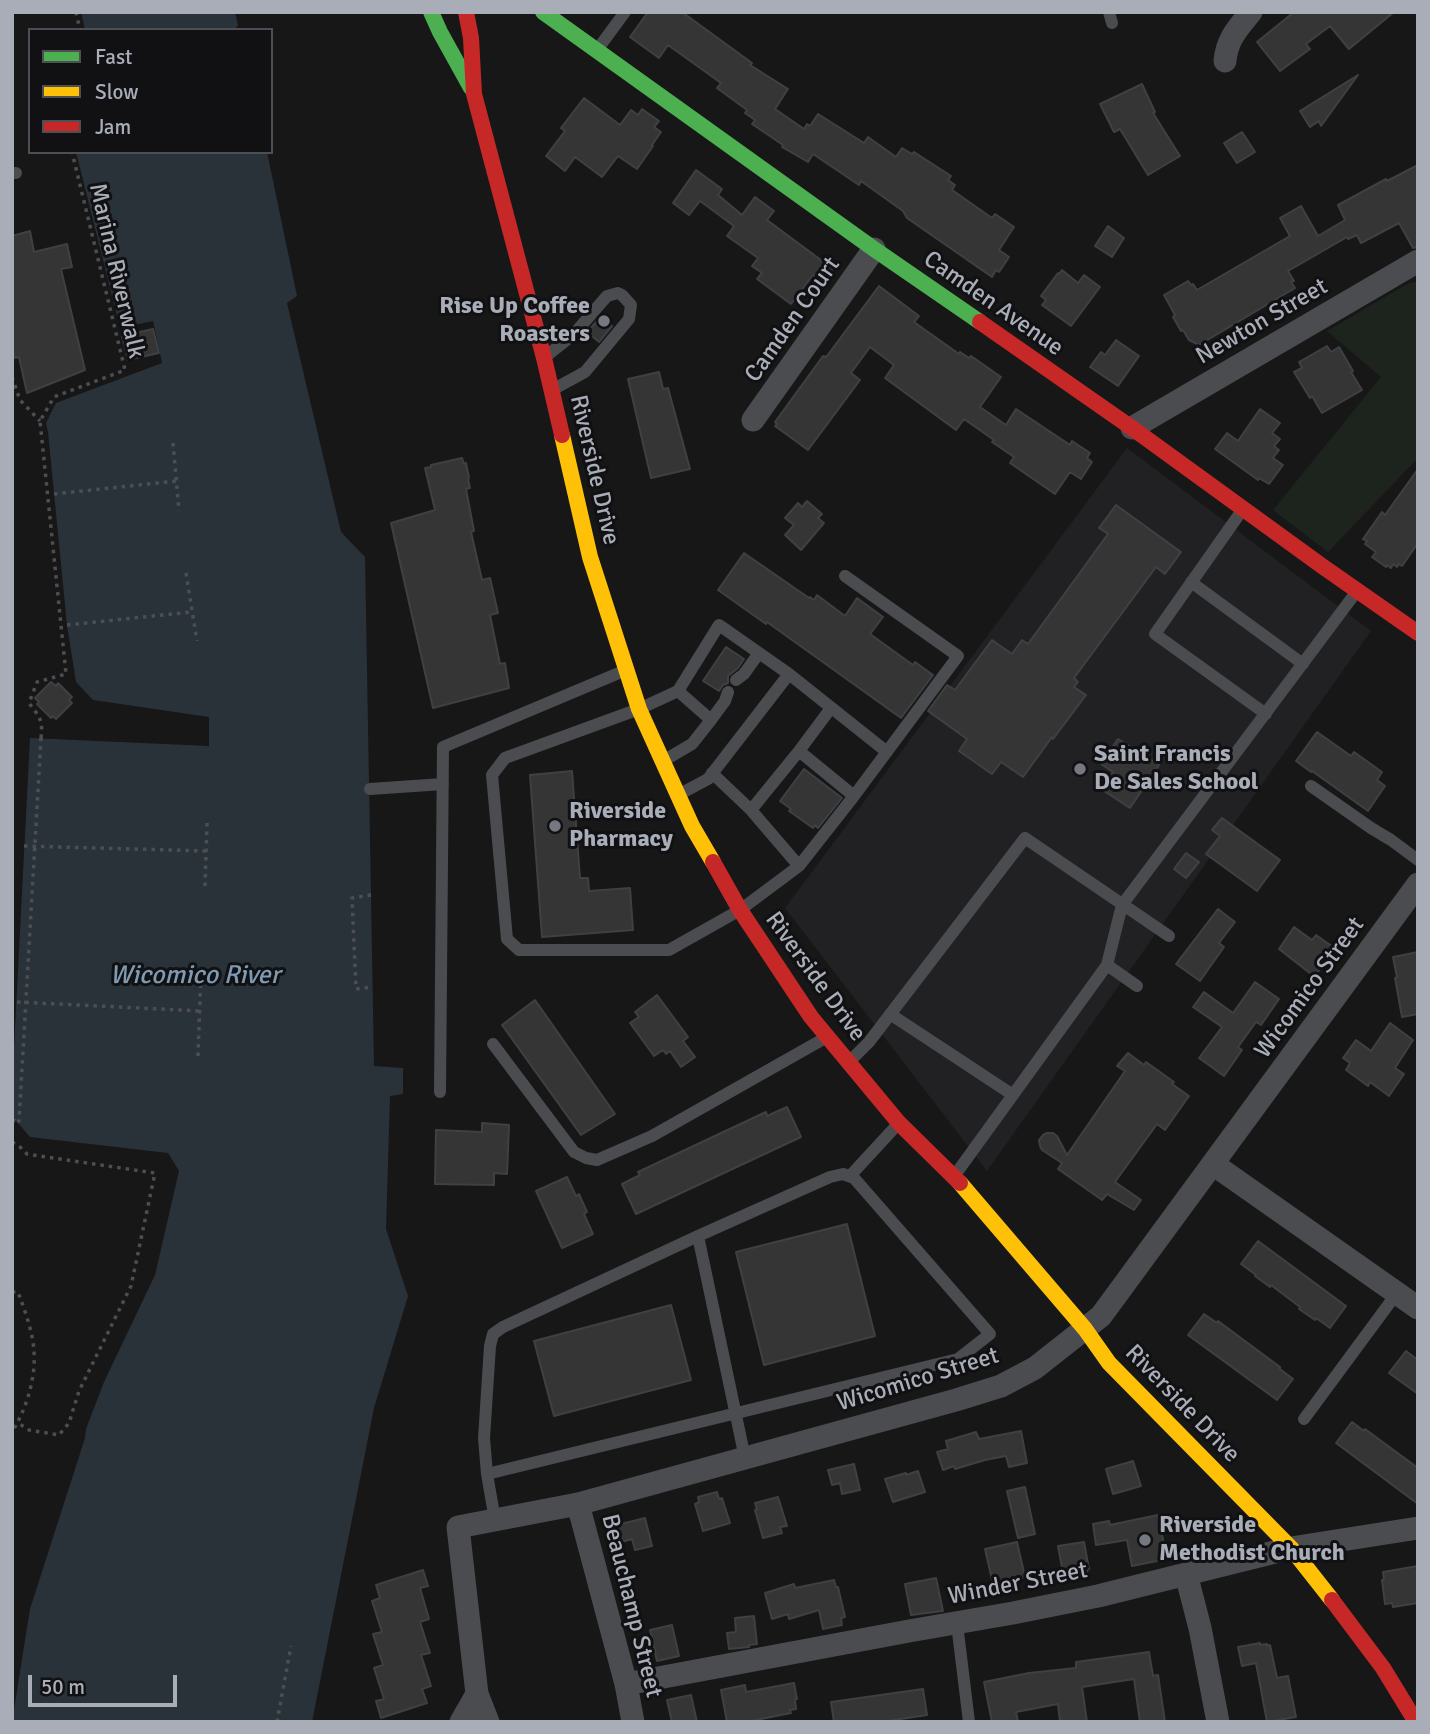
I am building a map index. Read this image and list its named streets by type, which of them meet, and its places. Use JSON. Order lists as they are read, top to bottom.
{
  "streets": {
    "street": [
      "Camden Avenue",
      "Camden Court",
      "Newton Street",
      "Riverside Drive",
      "Wicomico Street",
      "Winder Street",
      "Beauchamp Street"
    ],
    "path": ["Marina Riverwalk"]
  },
  "crossings": [
    ["Camden Avenue", "Camden Court"],
    ["Camden Avenue", "Newton Street"],
    ["Riverside Drive", "Wicomico Street"],
    ["Riverside Drive", "Winder Street"],
    ["Wicomico Street", "Beauchamp Street"],
    ["Winder Street", "Beauchamp Street"]
  ],
  "water": ["Wicomico River"],
  "places": [
    "Rise Up Coffee Roasters",
    "Saint Francis De Sales School",
    "Riverside Pharmacy",
    "Riverside Methodist Church"
  ],
  "legend": ["Fast", "Slow", "Jam"],
  "scale_bar": "50 m"
}
